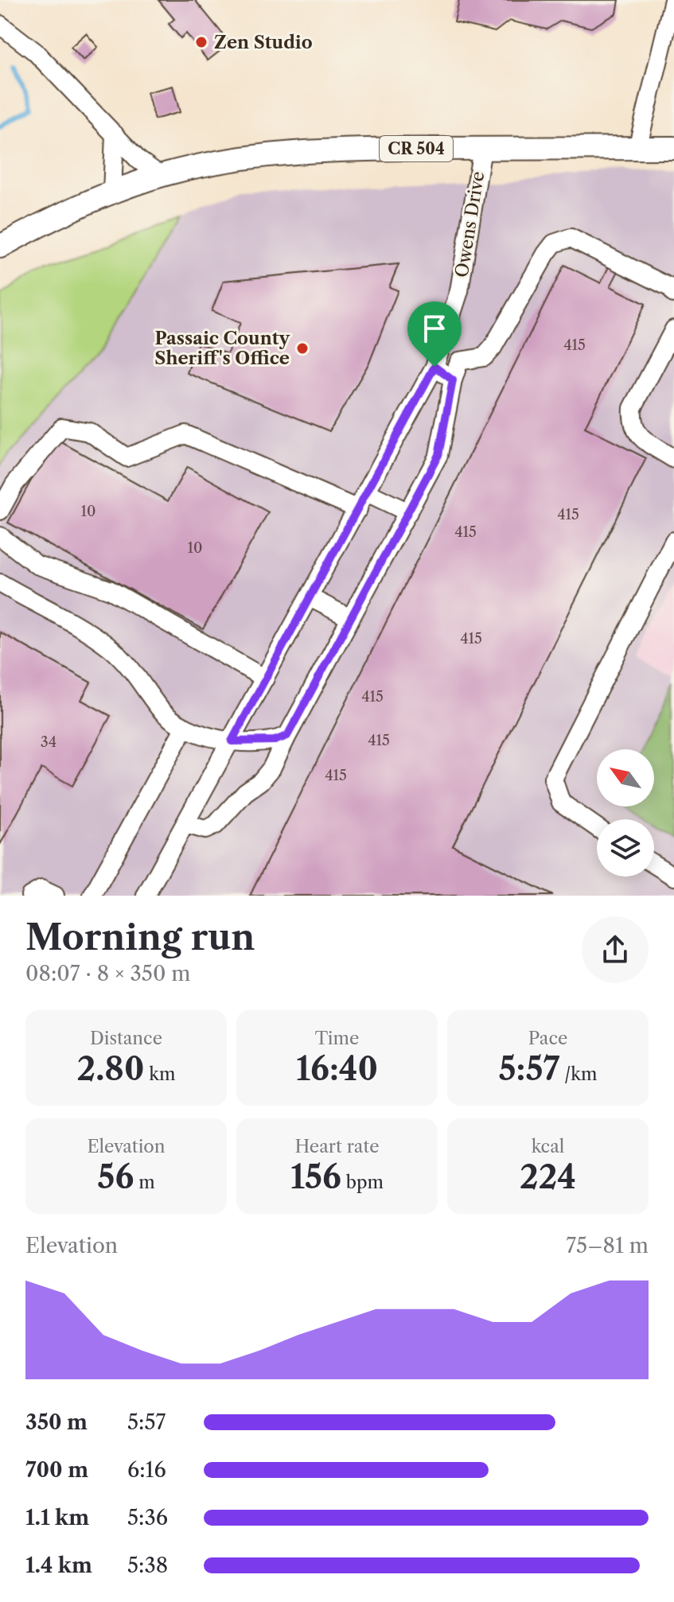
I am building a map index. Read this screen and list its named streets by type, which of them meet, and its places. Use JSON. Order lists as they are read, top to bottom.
{
  "streets": {
    "main road": ["CR 504"],
    "street": ["Owens Drive"]
  },
  "crossings": [
    ["CR 504", "Owens Drive"]
  ],
  "places": ["Zen Studio", "Passaic County Sheriff's Office"],
  "house_numbers": [
    "415",
    "10",
    "415",
    "415",
    "10",
    "415",
    "415",
    "415",
    "34",
    "415"
  ],
  "north": "top left",
  "page": {
    "heading": ["Morning run", "08:07 · 8 × 350 m"],
    "stats": [
      ["Distance", "2.80 km"],
      ["Time", "16:40"],
      ["Pace", "5:57 /km"],
      ["Elevation", "56 m"],
      ["Heart rate", "156 bpm"],
      ["kcal", "224"]
    ],
    "chart": ["Elevation", "75–81 m"],
    "list": [
      {
        "name": "350 m",
        "note": "5:57"
      },
      {
        "name": "700 m",
        "note": "6:16"
      },
      {
        "name": "1.1 km",
        "note": "5:36"
      },
      {
        "name": "1.4 km",
        "note": "5:38"
      }
    ]
  }
}
